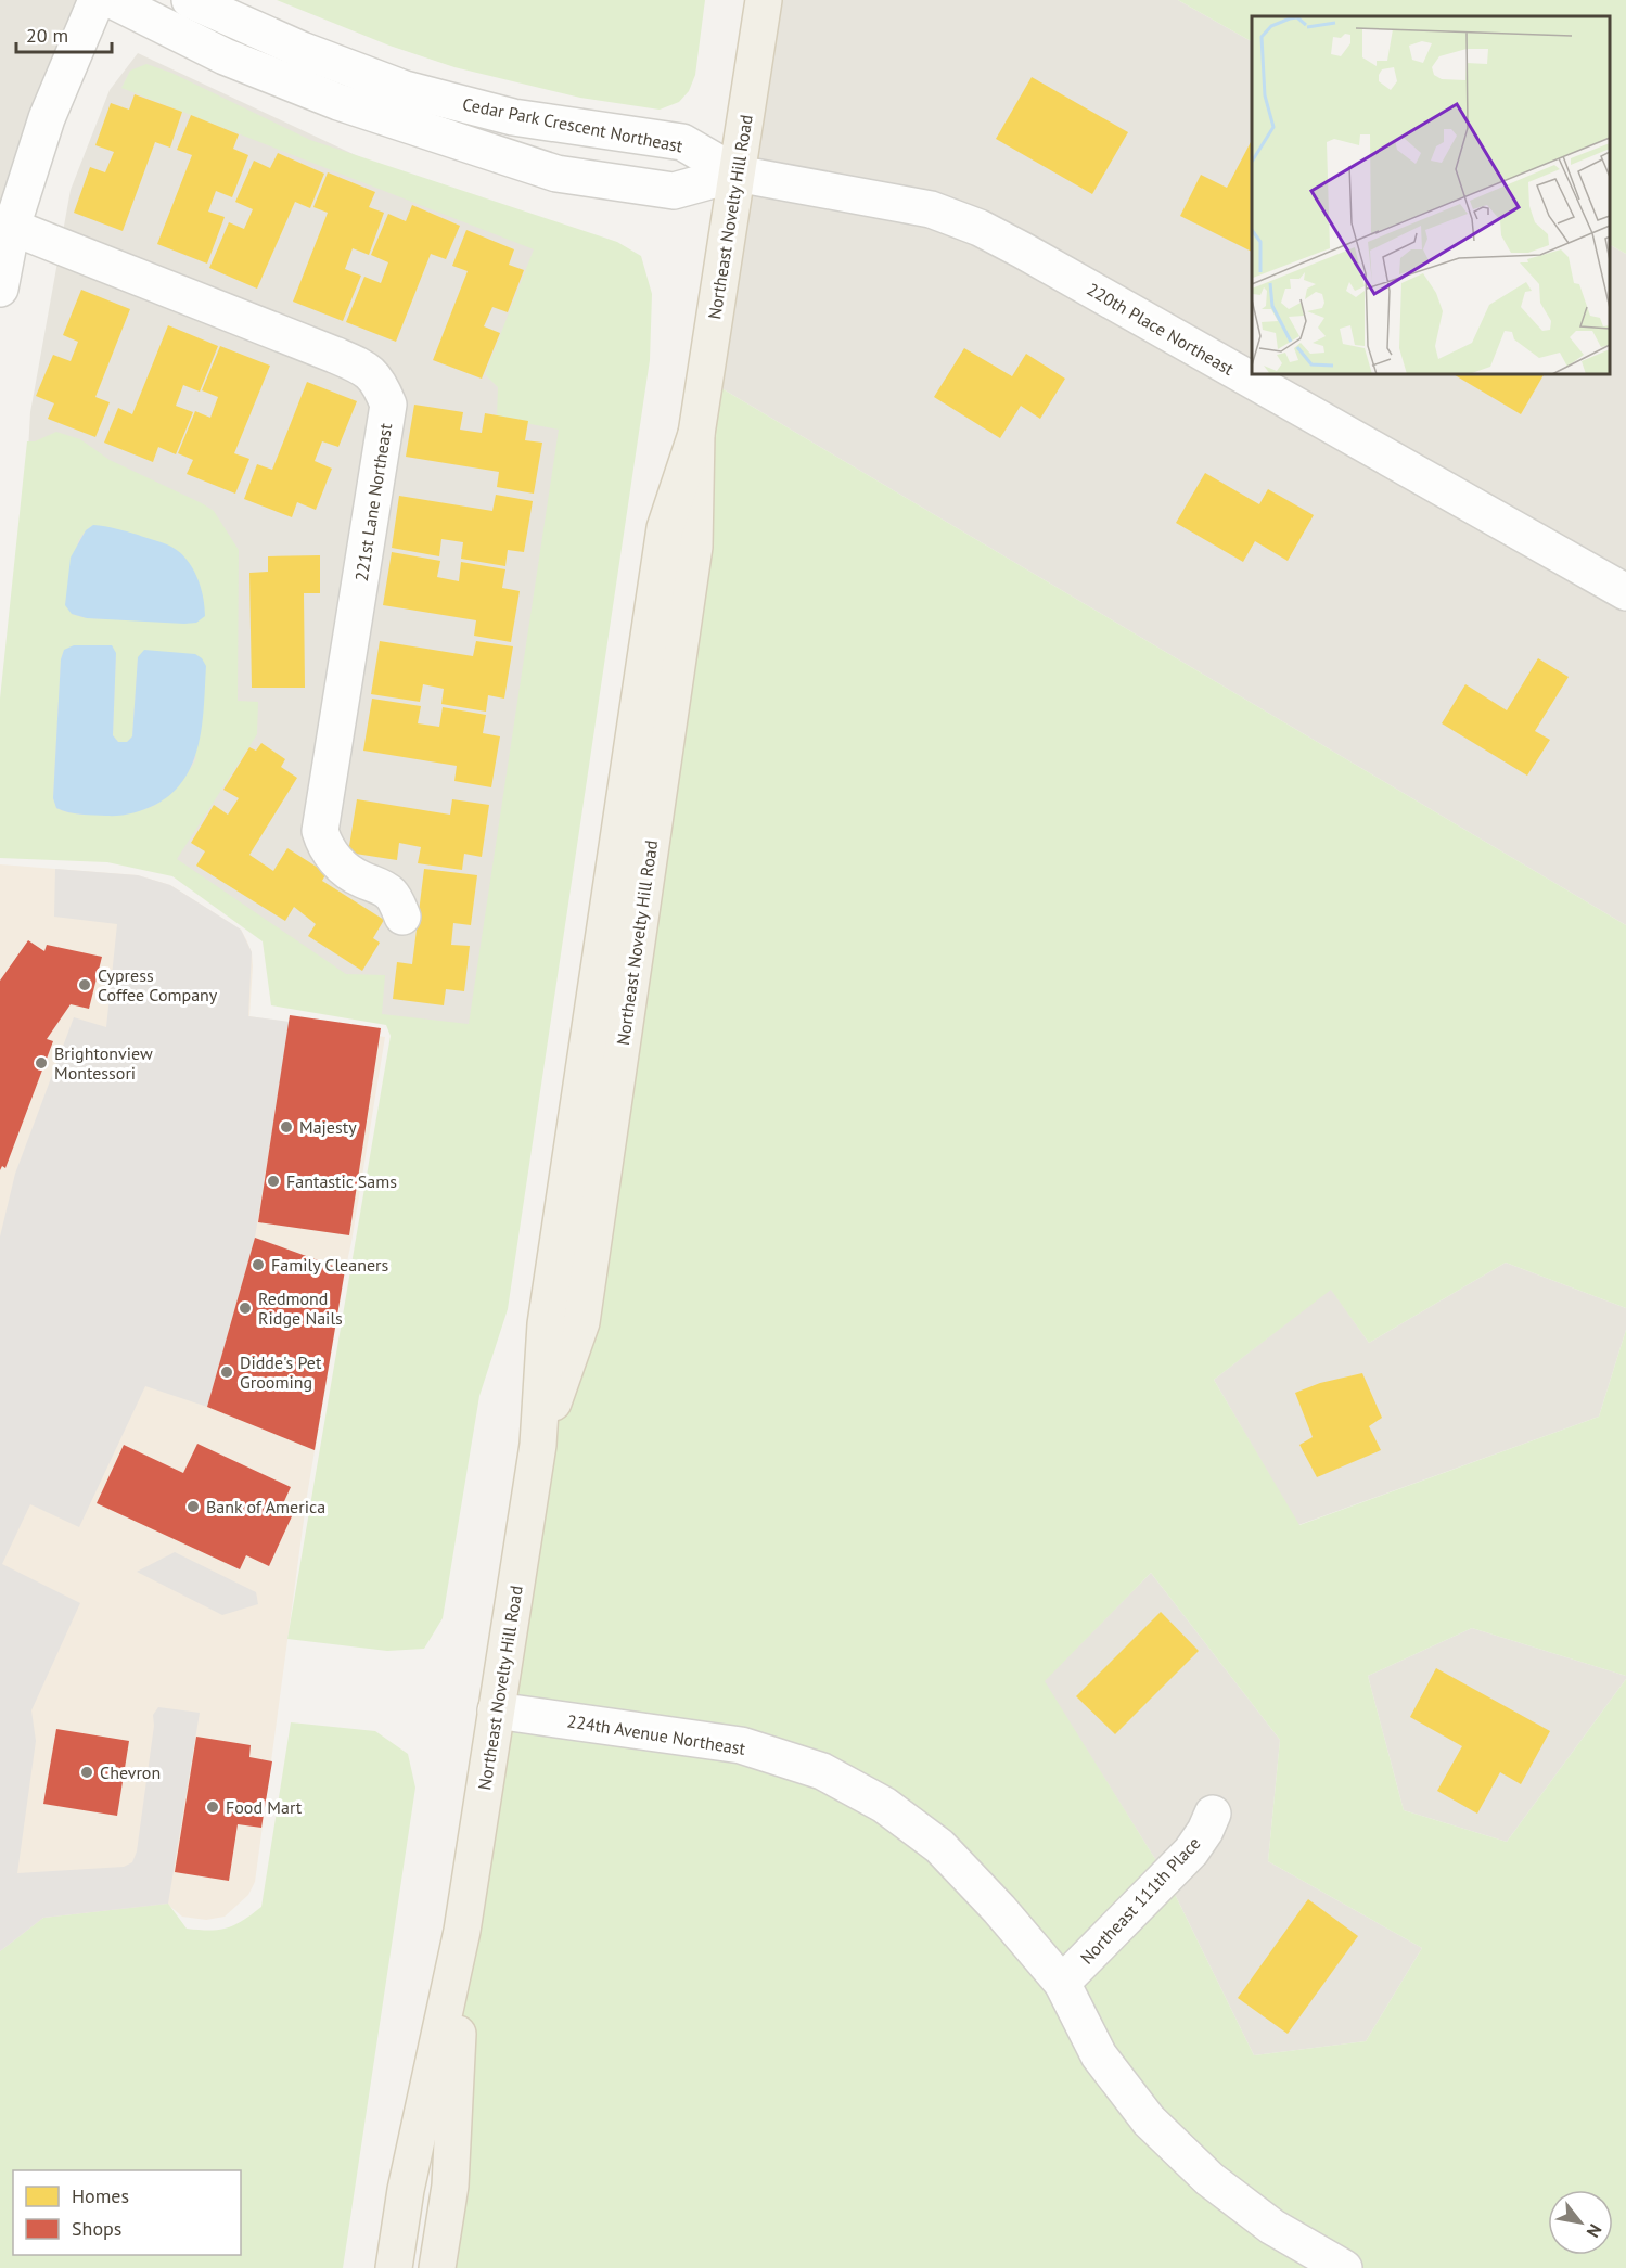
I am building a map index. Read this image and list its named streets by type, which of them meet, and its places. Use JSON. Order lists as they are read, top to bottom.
{
  "streets": {
    "main road": ["Northeast Novelty Hill Road"],
    "street": [
      "Cedar Park Crescent Northeast",
      "220th Place Northeast",
      "221st Lane Northeast",
      "224th Avenue Northeast",
      "Northeast 111th Place"
    ]
  },
  "crossings": [
    ["Cedar Park Crescent Northeast", "Northeast Novelty Hill Road"],
    ["Cedar Park Crescent Northeast", "220th Place Northeast"],
    ["Northeast Novelty Hill Road", "220th Place Northeast"],
    ["Northeast Novelty Hill Road", "224th Avenue Northeast"],
    ["224th Avenue Northeast", "Northeast 111th Place"]
  ],
  "places": [
    "Cypress Coffee Company",
    "Brightonview Montessori",
    "Majesty",
    "Fantastic Sams",
    "Family Cleaners",
    "Redmond Ridge Nails",
    "Didde's Pet Grooming",
    "Bank of America",
    "Chevron",
    "Food Mart"
  ],
  "legend": ["Homes", "Shops"],
  "scale_bar": "20 m",
  "north": "bottom right"
}
